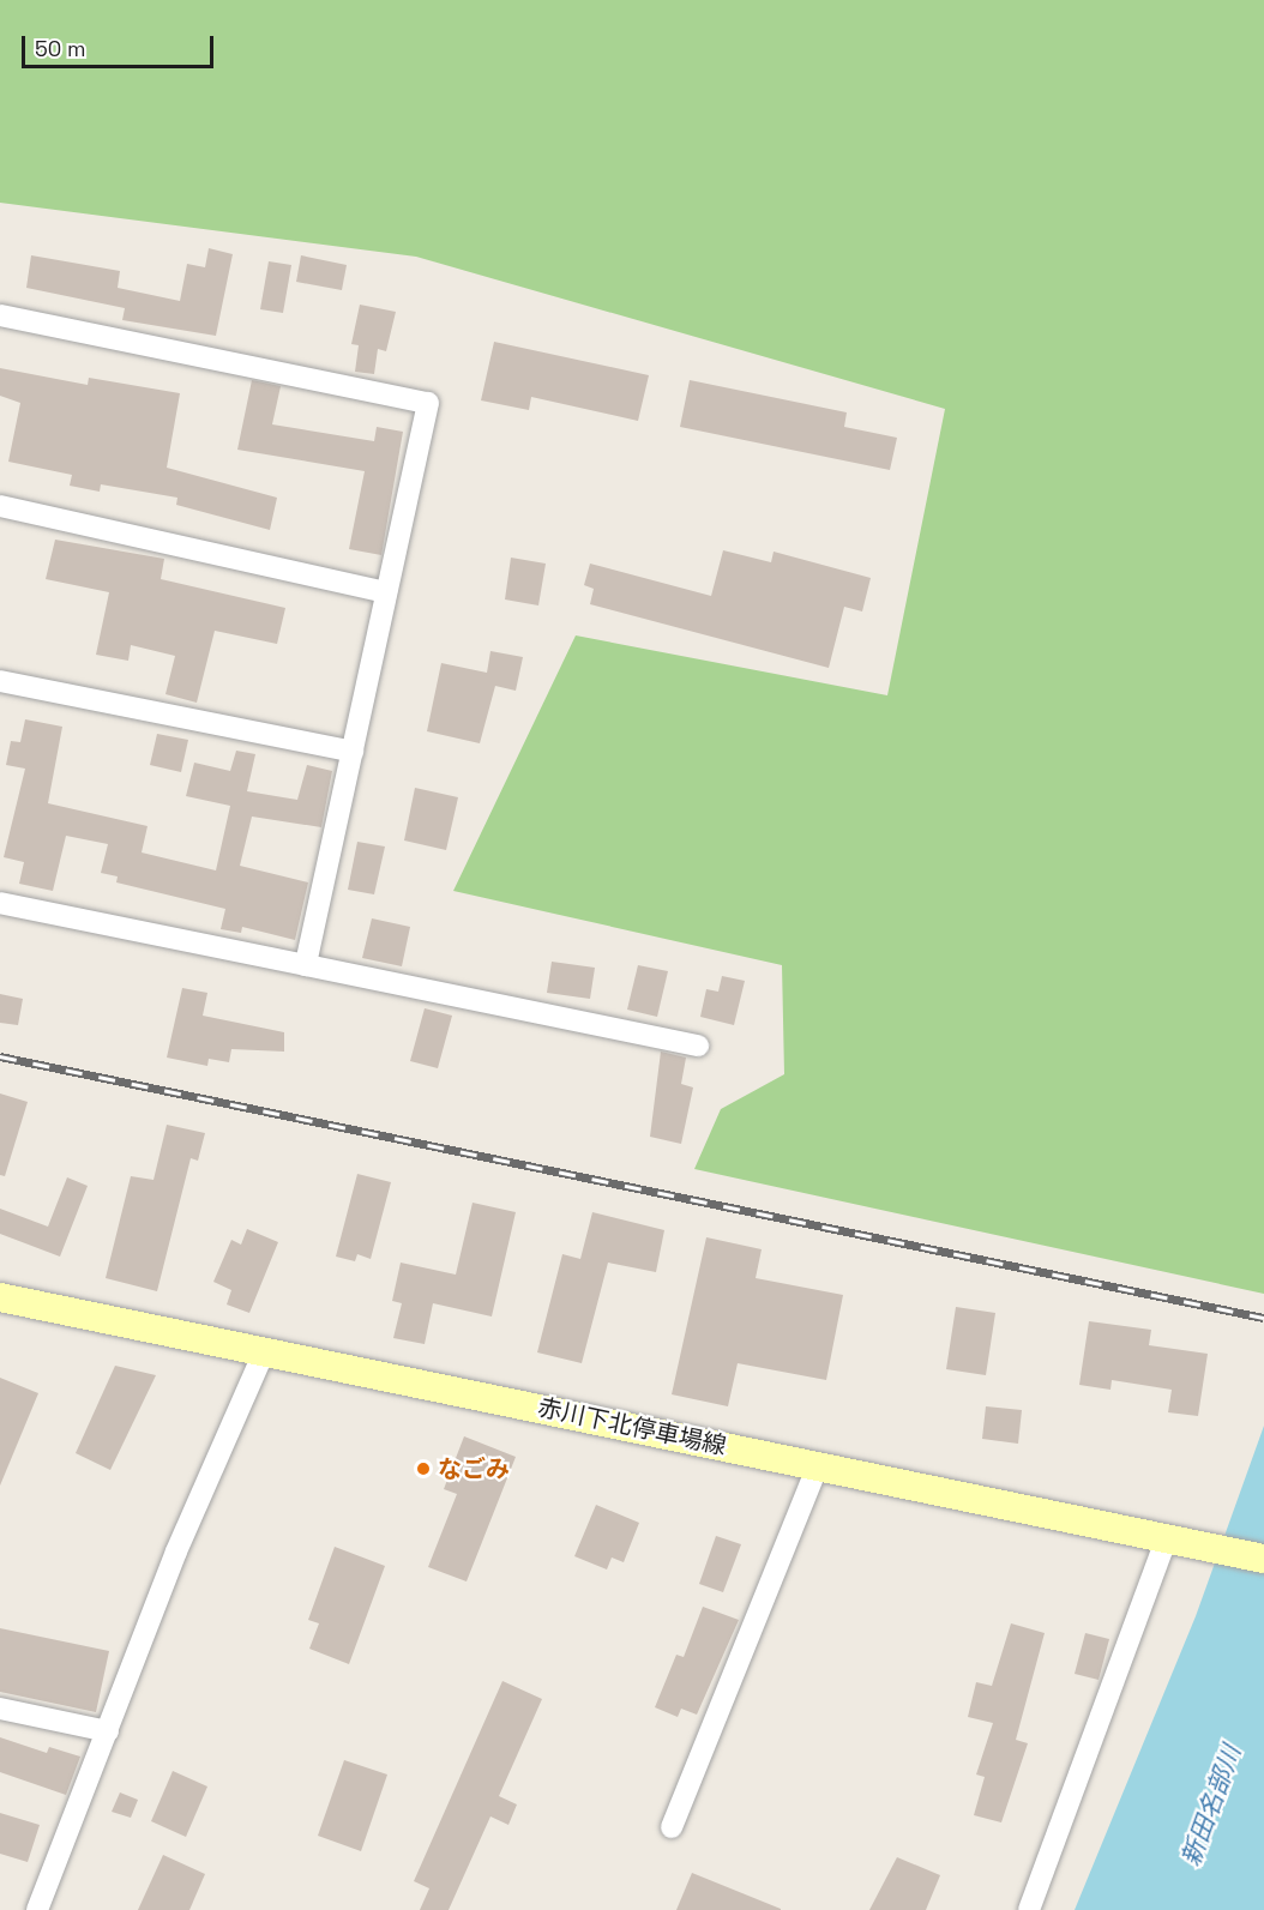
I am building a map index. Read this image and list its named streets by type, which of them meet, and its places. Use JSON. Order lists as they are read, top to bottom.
{
  "streets": {
    "main road": ["赤川下北停車場線"]
  },
  "water": ["新田名部川"],
  "places": ["なごみ"],
  "scale_bar": "50 m"
}
